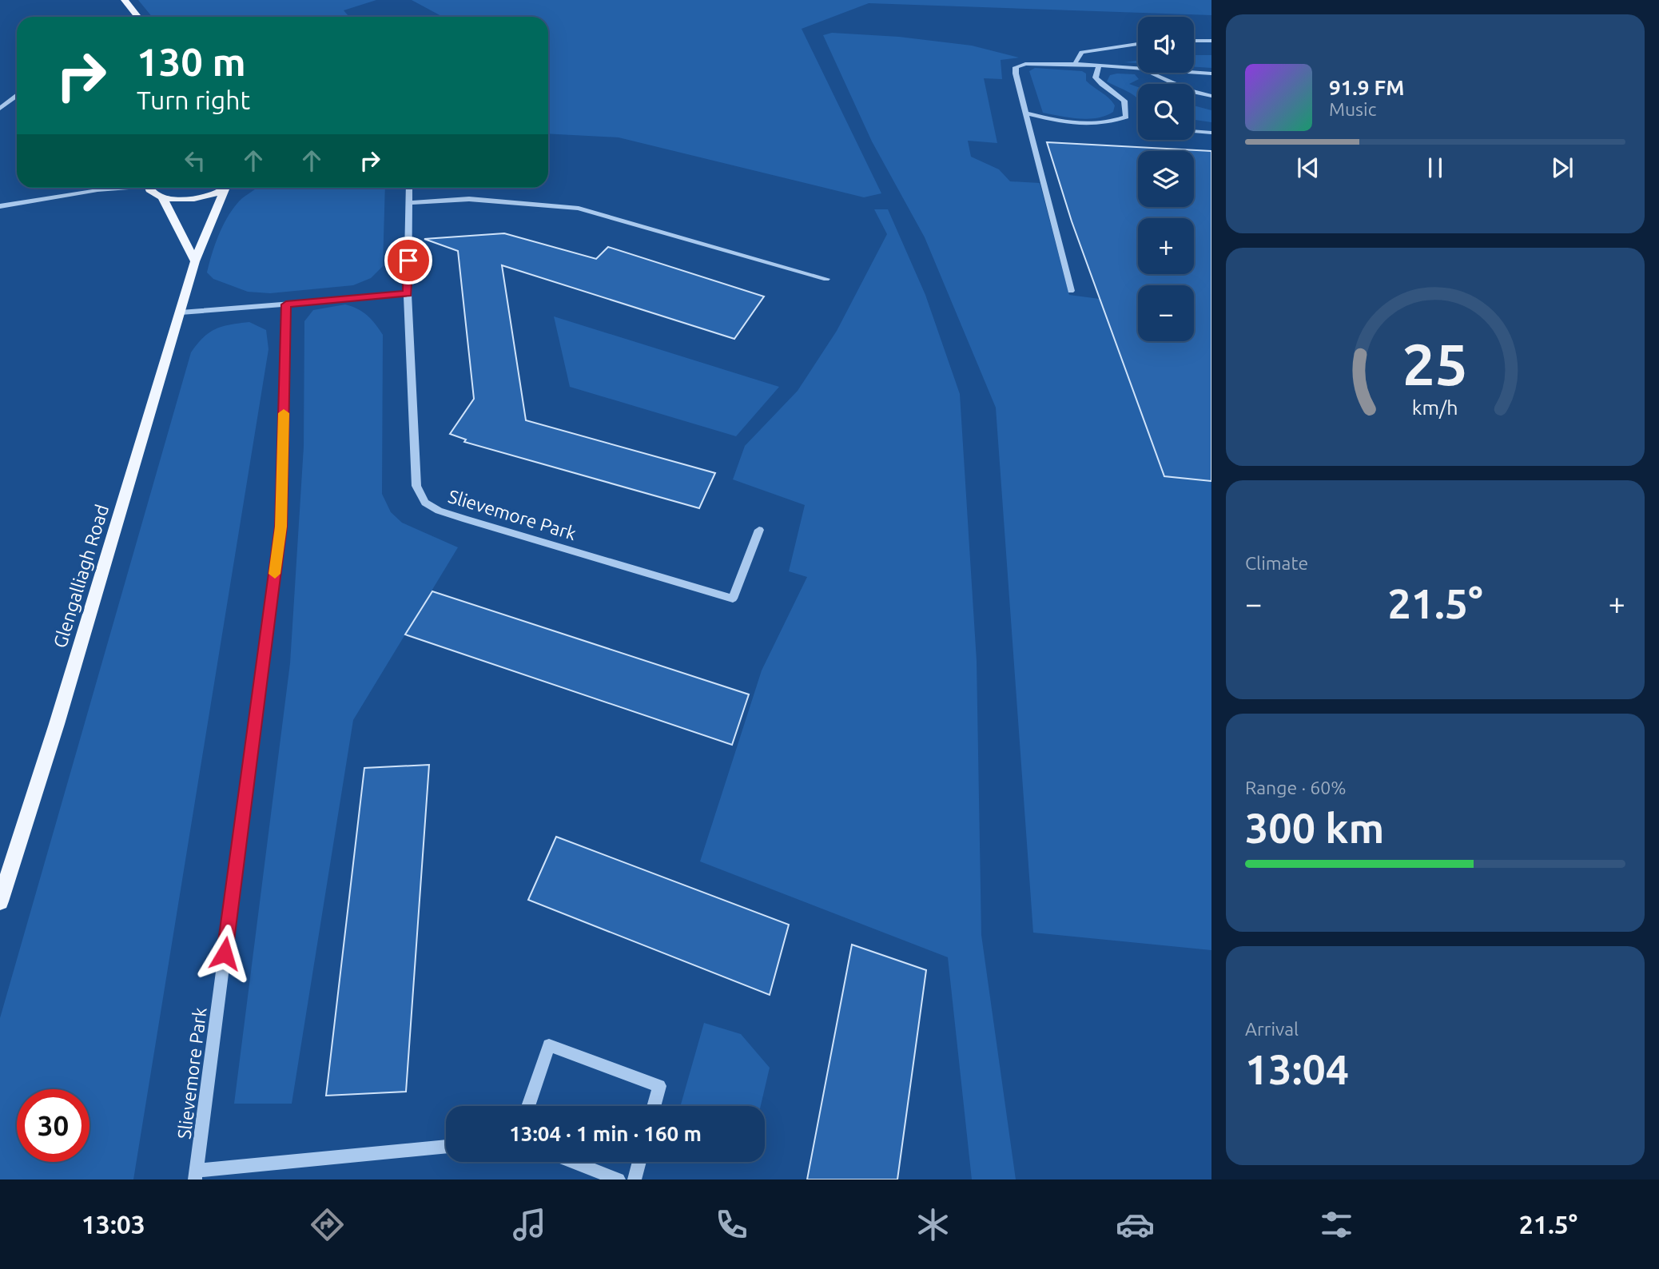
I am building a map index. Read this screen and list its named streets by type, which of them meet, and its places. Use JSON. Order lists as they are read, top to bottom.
{
  "streets": {
    "main road": ["Glengalliagh Road"],
    "street": ["Slievemore Park"]
  },
  "page": {
    "map_buttons": ["+", "−"],
    "turn": ["130 m", "Turn right"],
    "song": ["91.9 FM", "Music"],
    "tile": [
      "Climate",
      ["Range · 60%", "300 km"],
      ["Arrival", "13:04"]
    ],
    "heat": ["−", "21.5°", "+"],
    "limit": "30",
    "trip": "13:04 · 1 min · 160 m",
    "tabs": ["13:03", "21.5°"],
    "gauge": ["25", "km/h"]
  }
}
